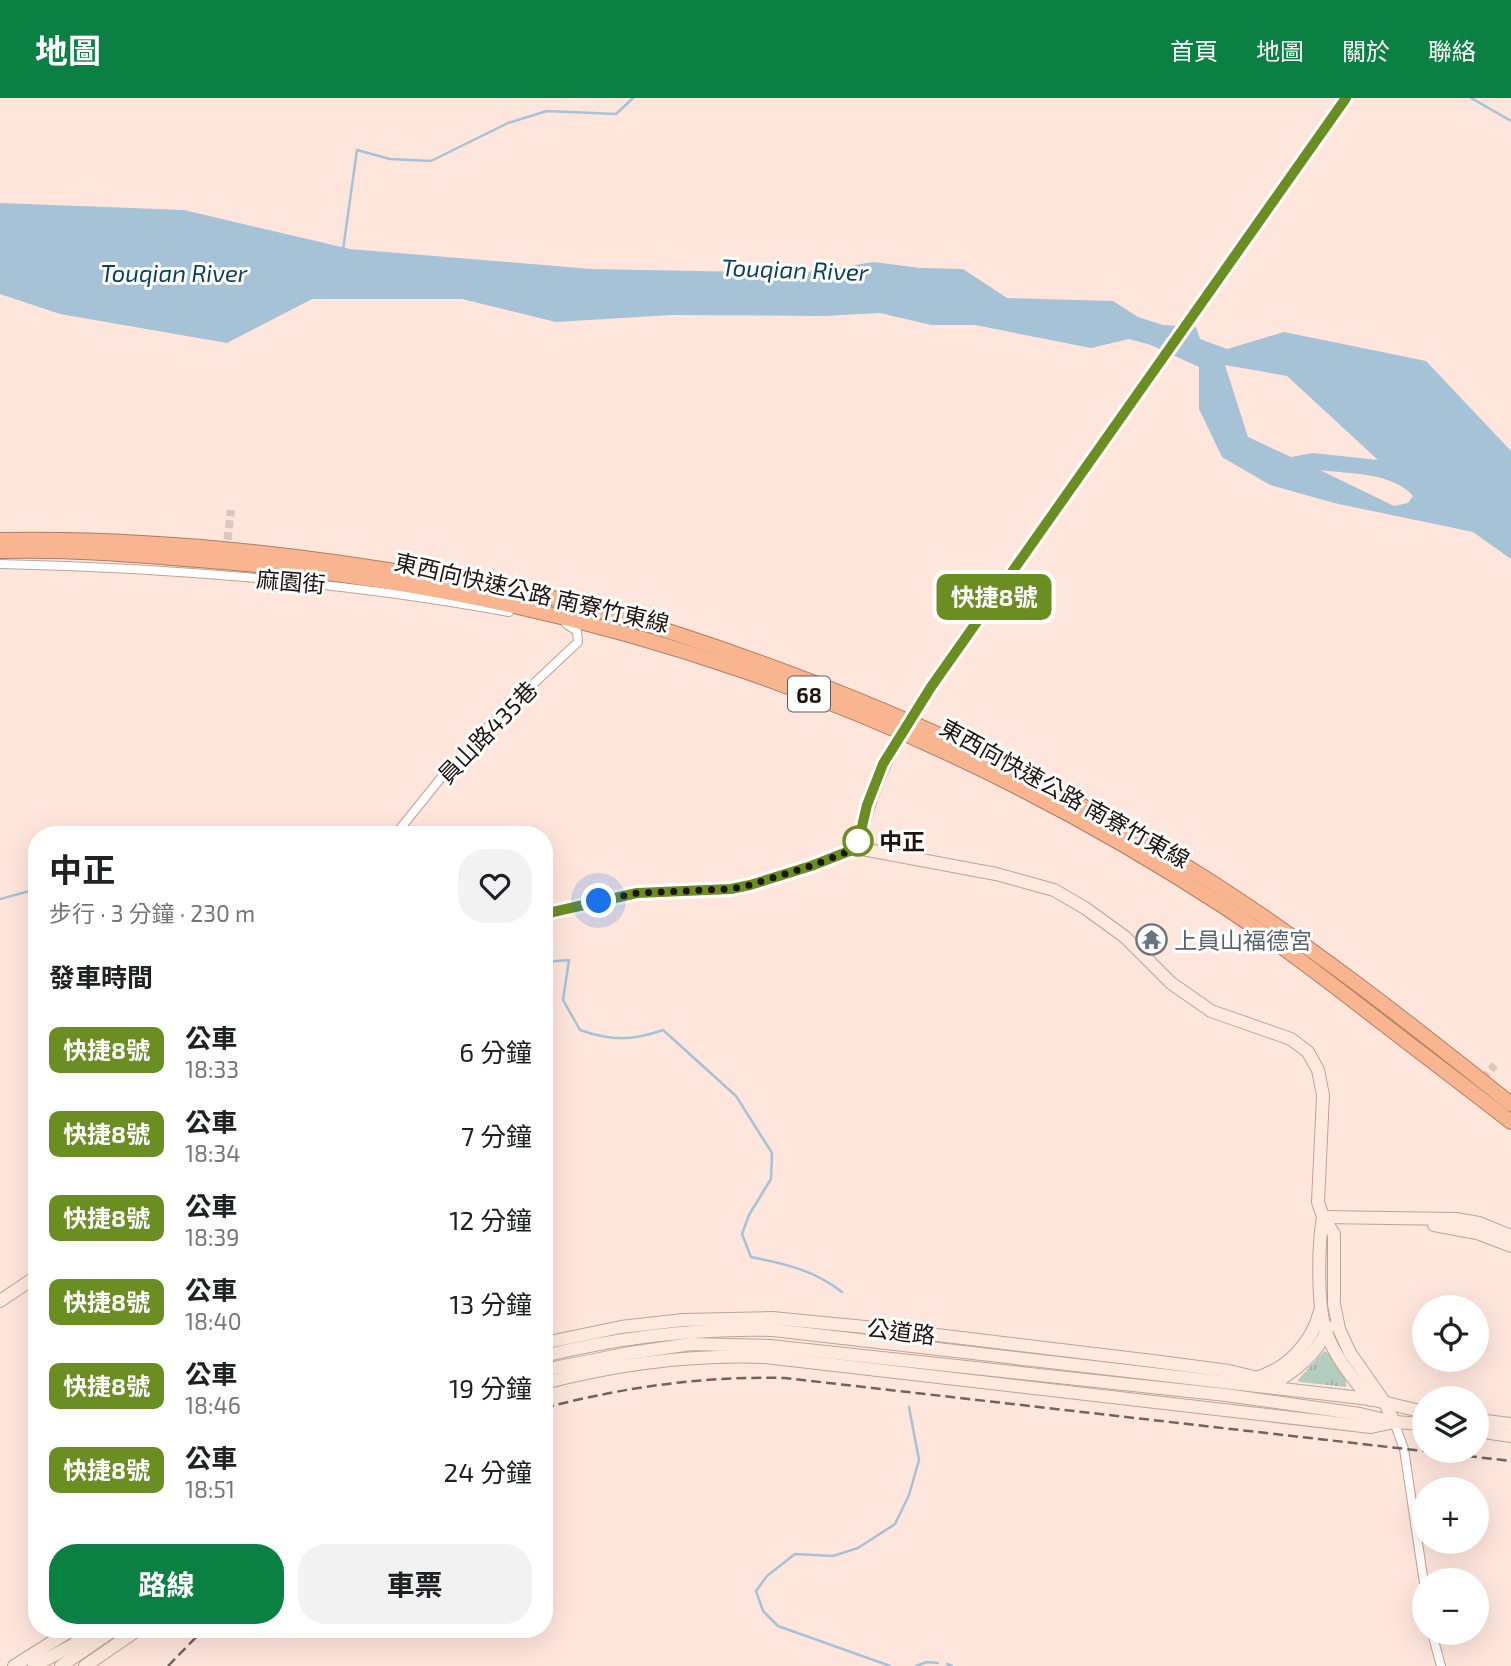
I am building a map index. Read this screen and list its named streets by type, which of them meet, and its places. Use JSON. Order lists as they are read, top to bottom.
{
  "streets": {
    "highway": ["東西向快速公路 南寮竹東線", "68"],
    "street": ["麻園街", "員山路435巷", "公道路"]
  },
  "crossings": [
    ["麻園街", "員山路435巷"]
  ],
  "water": ["Touqian River"],
  "places": {
    "other": ["中正"],
    "temple": ["上員山福德宮"]
  },
  "lines": ["bus line 快捷8號"],
  "page": {
    "header": "地圖",
    "nav": [
      "首頁",
      "地圖",
      "關於",
      "聯絡"
    ],
    "on_map": "快捷8號",
    "heading": [
      ["中正", "步行 · 3 分鐘 · 230 m"],
      "發車時間"
    ],
    "list": [
      {
        "mark": "快捷8號",
        "name": "公車",
        "note": "18:33",
        "value": "6 分鐘"
      },
      {
        "mark": "快捷8號",
        "name": "公車",
        "note": "18:34",
        "value": "7 分鐘"
      },
      {
        "mark": "快捷8號",
        "name": "公車",
        "note": "18:39",
        "value": "12 分鐘"
      },
      {
        "mark": "快捷8號",
        "name": "公車",
        "note": "18:40",
        "value": "13 分鐘"
      },
      {
        "mark": "快捷8號",
        "name": "公車",
        "note": "18:46",
        "value": "19 分鐘"
      },
      {
        "mark": "快捷8號",
        "name": "公車",
        "note": "18:51",
        "value": "24 分鐘"
      }
    ],
    "map_buttons": ["+", "−"],
    "buttons": ["路線", "車票"]
  }
}
